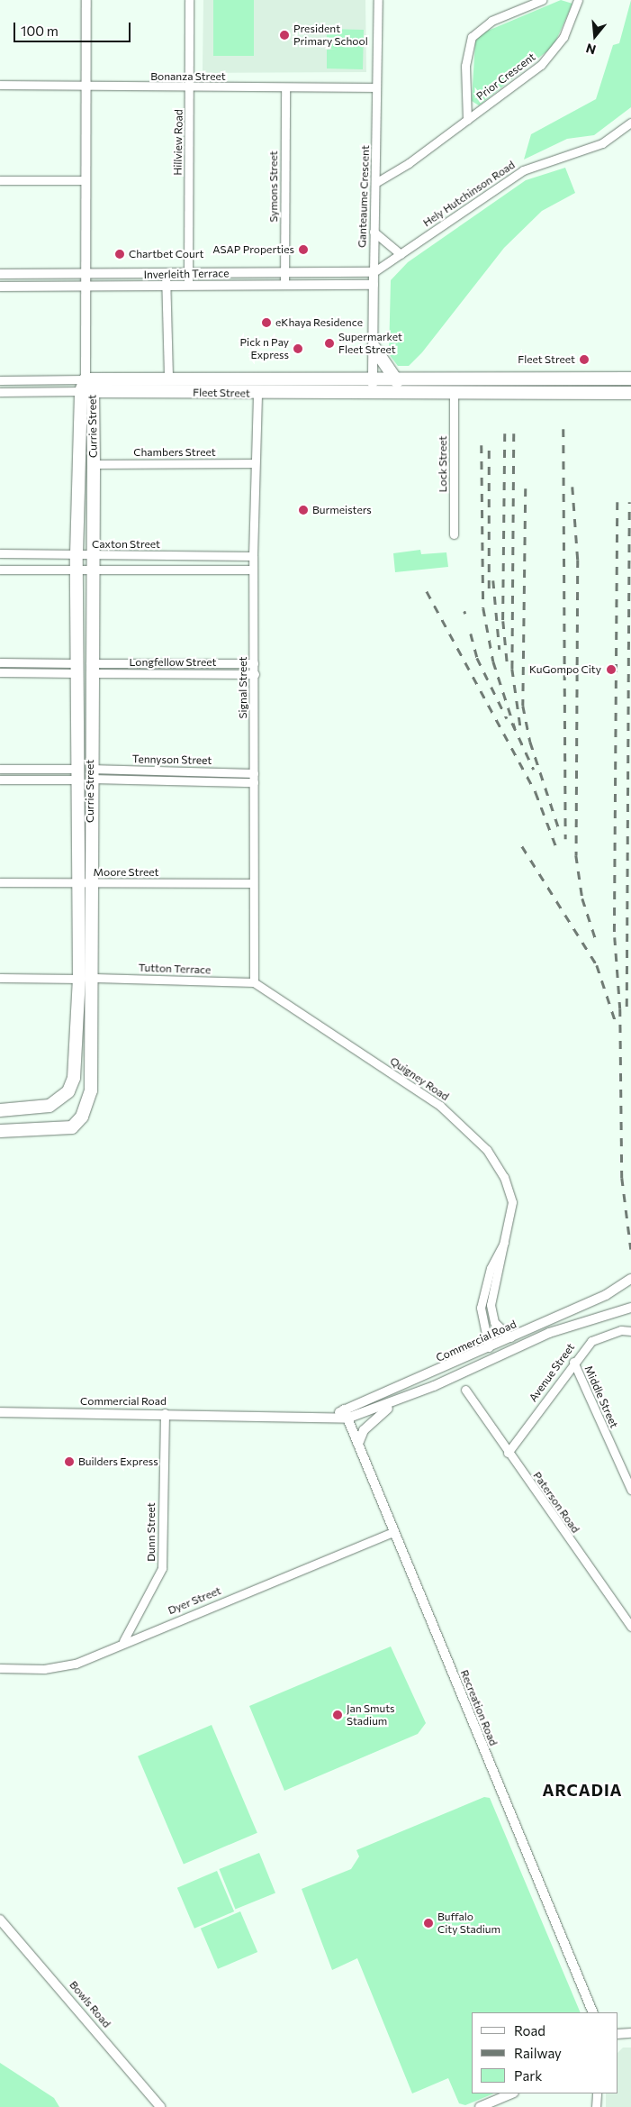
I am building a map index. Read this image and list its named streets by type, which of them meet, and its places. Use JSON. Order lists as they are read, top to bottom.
{
  "streets": {
    "main road": ["Fleet Street", "Currie Street"],
    "street": [
      "Bonanza Street",
      "Prior Crescent",
      "Hillview Road",
      "Symons Street",
      "Hely Hutchinson Road",
      "Ganteaume Crescent",
      "Inverleith Terrace",
      "Chambers Street",
      "Lock Street",
      "Caxton Street",
      "Longfellow Street",
      "Signal Street",
      "Tennyson Street",
      "Moore Street",
      "Tutton Terrace",
      "Quigney Road",
      "Commercial Road",
      "Avenue Street",
      "Middle Street",
      "Paterson Road",
      "Dunn Street",
      "Dyer Street",
      "Recreation Road",
      "Bowls Road"
    ]
  },
  "crossings": [
    ["Bonanza Street", "Hillview Road"],
    ["Bonanza Street", "Symons Street"],
    ["Bonanza Street", "Ganteaume Crescent"],
    ["Bonanza Street", "Currie Street"],
    ["Prior Crescent", "Ganteaume Crescent"],
    ["Hillview Road", "Inverleith Terrace"],
    ["Symons Street", "Inverleith Terrace"],
    ["Hely Hutchinson Road", "Ganteaume Crescent"],
    ["Hely Hutchinson Road", "Inverleith Terrace"],
    ["Ganteaume Crescent", "Inverleith Terrace"],
    ["Ganteaume Crescent", "Fleet Street"],
    ["Inverleith Terrace", "Currie Street"],
    ["Fleet Street", "Currie Street"],
    ["Fleet Street", "Lock Street"],
    ["Fleet Street", "Signal Street"],
    ["Currie Street", "Chambers Street"],
    ["Currie Street", "Caxton Street"],
    ["Currie Street", "Longfellow Street"],
    ["Currie Street", "Tennyson Street"],
    ["Currie Street", "Moore Street"],
    ["Currie Street", "Tutton Terrace"],
    ["Chambers Street", "Signal Street"],
    ["Caxton Street", "Signal Street"],
    ["Longfellow Street", "Signal Street"],
    ["Signal Street", "Tennyson Street"],
    ["Signal Street", "Moore Street"],
    ["Signal Street", "Tutton Terrace"],
    ["Signal Street", "Quigney Road"],
    ["Tutton Terrace", "Quigney Road"],
    ["Quigney Road", "Commercial Road"],
    ["Commercial Road", "Dunn Street"],
    ["Commercial Road", "Recreation Road"],
    ["Avenue Street", "Middle Street"],
    ["Avenue Street", "Paterson Road"],
    ["Dunn Street", "Dyer Street"],
    ["Dyer Street", "Recreation Road"]
  ],
  "districts": ["ARCADIA"],
  "places": [
    "President Primary School",
    "ASAP Properties",
    "Chartbet Court",
    "eKhaya Residence",
    "Supermarket Fleet Street",
    "Pick n Pay Express",
    "Fleet Street",
    "Burmeisters",
    "KuGompo City",
    "Builders Express",
    "Jan Smuts Stadium",
    "Buffalo City Stadium"
  ],
  "legend": ["Road", "Railway", "Park"],
  "scale_bar": "100 m",
  "north": "bottom"
}
